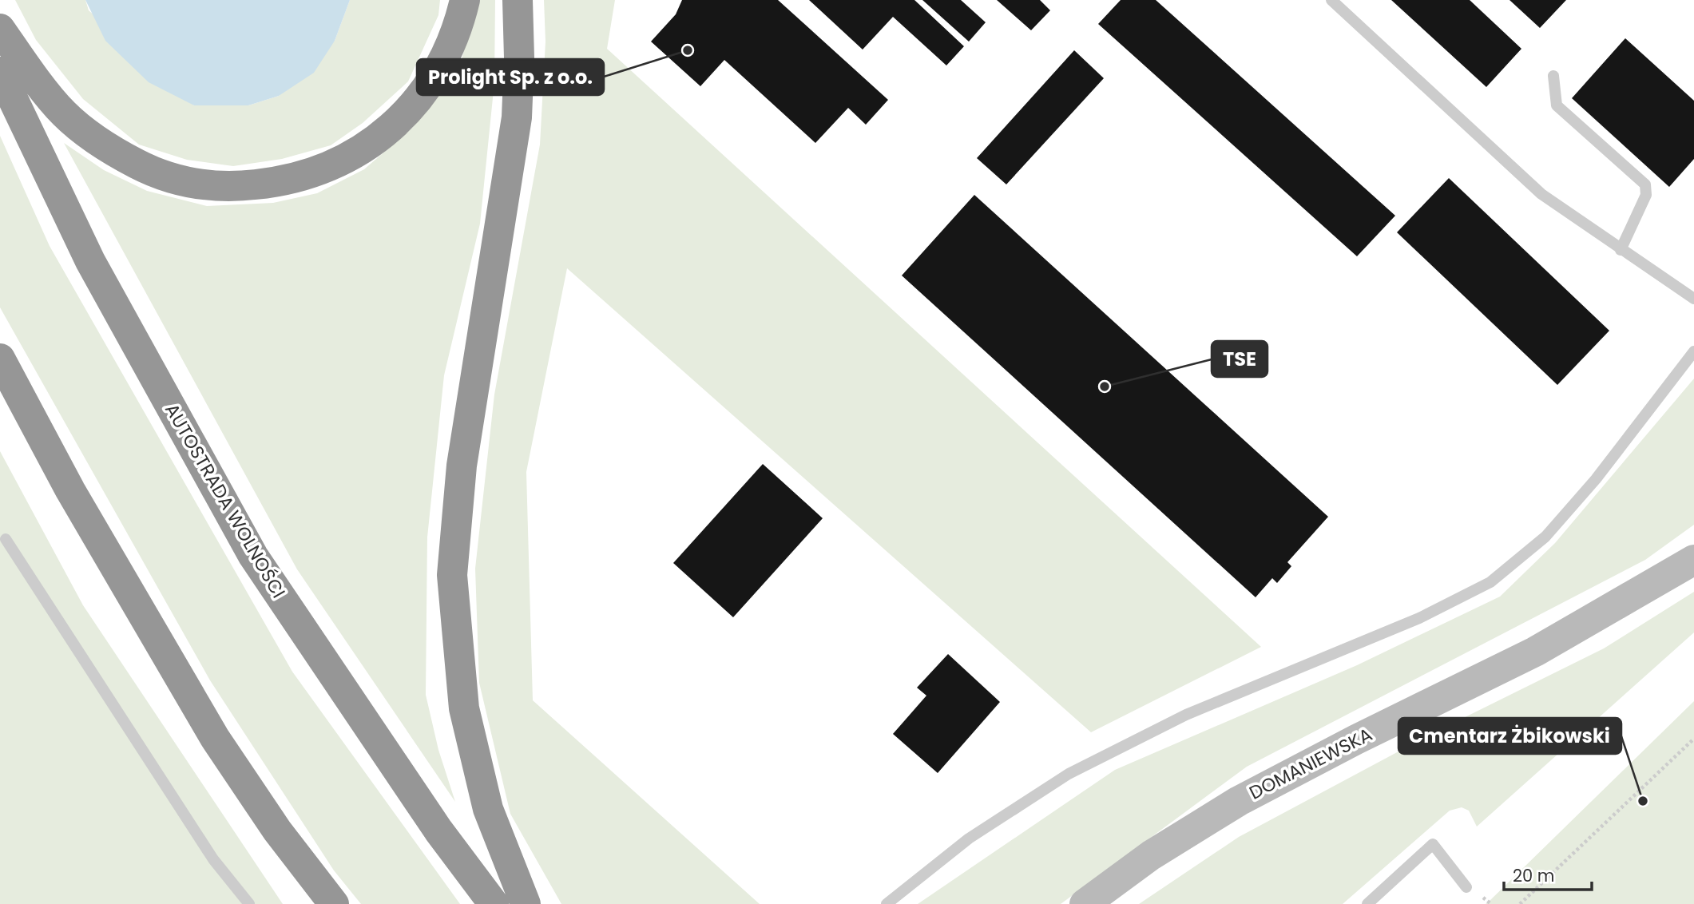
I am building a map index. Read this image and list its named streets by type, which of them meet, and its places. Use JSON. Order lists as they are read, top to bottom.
{
  "streets": {
    "highway": ["AUTOSTRADA WOLNOŚCI"],
    "main road": ["DOMANIEWSKA"]
  },
  "places": ["Prolight Sp. z o.o.", "TSE", "Cmentarz Żbikowski"],
  "scale_bar": "20 m"
}
